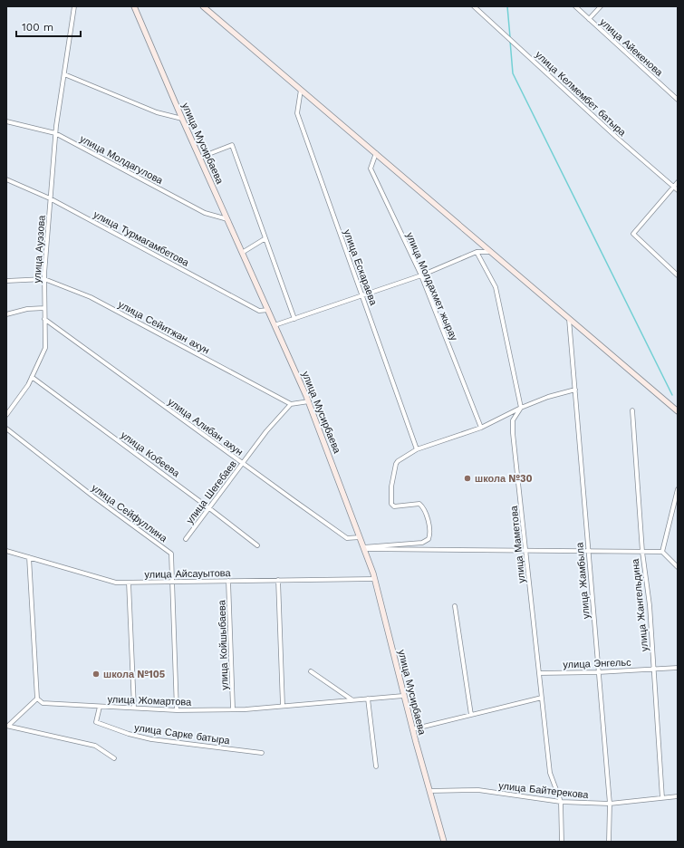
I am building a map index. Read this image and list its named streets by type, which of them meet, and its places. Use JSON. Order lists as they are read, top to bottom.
{
  "streets": {
    "street": [
      "улица Айекенова",
      "улица Келмембет батыра",
      "улица Мусирбаева",
      "улица Молдагулова",
      "улица Турмагамбетова",
      "улица Ауэзова",
      "улица Ескараева",
      "улица Молдахмет жырау",
      "улица Сейитжан ахун",
      "улица Алибан ахун",
      "улица Кобеева",
      "улица Шегебаев",
      "улица Сейфуллина",
      "улица Маметова",
      "улица Айсауытова",
      "улица Жамбыла",
      "улица Жангельдина",
      "улица Койшыбаева",
      "улица Энгельс",
      "улица Жомартова",
      "улица Сарке батыра",
      "улица Байтерекова"
    ]
  },
  "crossings": [
    ["улица Мусирбаева", "улица Молдагулова"],
    ["улица Мусирбаева", "улица Турмагамбетова"],
    ["улица Мусирбаева", "улица Алибан ахун"],
    ["улица Мусирбаева", "улица Айсауытова"],
    ["улица Мусирбаева", "улица Жомартова"],
    ["улица Мусирбаева", "улица Байтерекова"],
    ["улица Молдагулова", "улица Ауэзова"],
    ["улица Турмагамбетова", "улица Ауэзова"],
    ["улица Ауэзова", "улица Сейитжан ахун"],
    ["улица Ауэзова", "улица Алибан ахун"],
    ["улица Ауэзова", "улица Кобеева"],
    ["улица Сейитжан ахун", "улица Шегебаев"],
    ["улица Алибан ахун", "улица Шегебаев"],
    ["улица Кобеева", "улица Шегебаев"],
    ["улица Сейфуллина", "улица Айсауытова"],
    ["улица Сейфуллина", "улица Жомартова"],
    ["улица Маметова", "улица Энгельс"],
    ["улица Маметова", "улица Байтерекова"],
    ["улица Айсауытова", "улица Койшыбаева"],
    ["улица Жамбыла", "улица Энгельс"],
    ["улица Жамбыла", "улица Байтерекова"],
    ["улица Жангельдина", "улица Энгельс"],
    ["улица Жангельдина", "улица Байтерекова"],
    ["улица Койшыбаева", "улица Жомартова"],
    ["улица Жомартова", "улица Сарке батыра"]
  ],
  "places": ["школа №30", "школа №105"],
  "scale_bar": "100 m"
}
